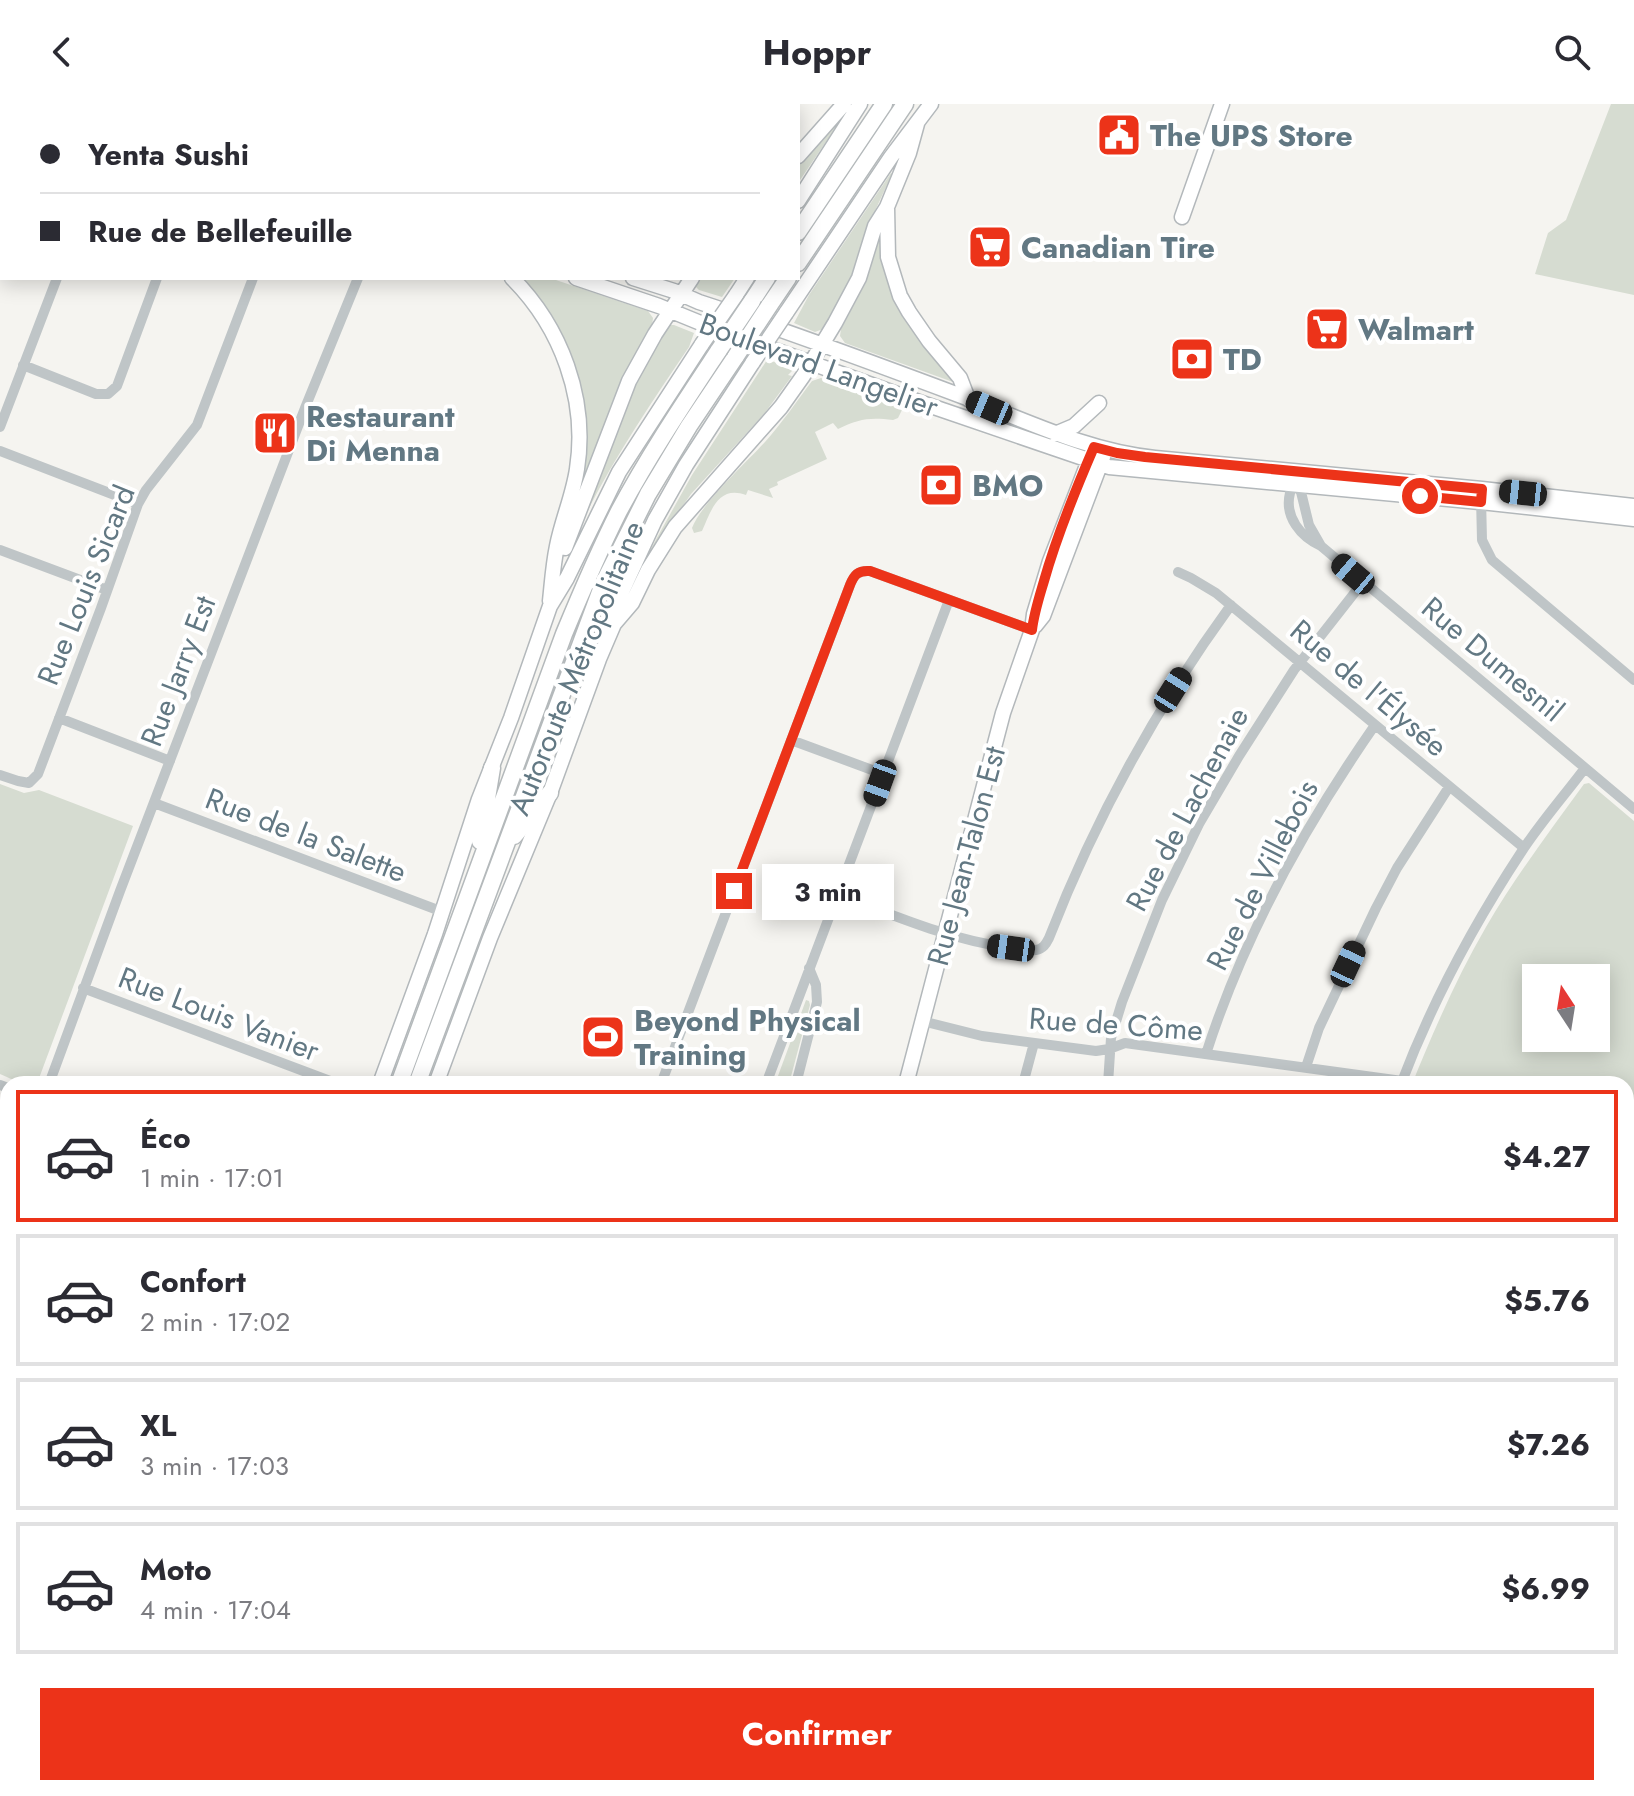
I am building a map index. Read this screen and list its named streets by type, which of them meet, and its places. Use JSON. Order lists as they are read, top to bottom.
{
  "streets": {
    "highway": ["Autoroute Métropolitaine"],
    "main road": ["Boulevard Langelier", "Rue Jean-Talon Est"],
    "street": [
      "Rue Louis Sicard",
      "Rue Dumesnil",
      "Rue Jarry Est",
      "Rue de l'Élysée",
      "Rue de Lachenaie",
      "Rue de la Salette",
      "Rue de Villebois",
      "Rue Louis Vanier",
      "Rue de Côme"
    ]
  },
  "crossings": [
    ["Boulevard Langelier", "Rue Dumesnil"],
    ["Boulevard Langelier", "Rue Jean-Talon Est"],
    ["Rue Dumesnil", "Rue de Lachenaie"],
    ["Rue Jarry Est", "Rue de la Salette"],
    ["Rue Jarry Est", "Rue Louis Vanier"],
    ["Rue de l'Élysée", "Rue de Lachenaie"],
    ["Rue de l'Élysée", "Rue de Villebois"],
    ["Rue de Lachenaie", "Rue de Côme"],
    ["Rue Jean-Talon Est", "Rue de Côme"],
    ["Rue de Villebois", "Rue de Côme"]
  ],
  "places": {
    "public building": ["The UPS Store"],
    "supermarket": ["Canadian Tire", "Walmart"],
    "bank": ["TD", "BMO"],
    "restaurant": ["Restaurant Di Menna"],
    "sports": ["Beyond Physical Training"]
  },
  "north": "top",
  "page": {
    "header": "Hoppr",
    "banner": ["Yenta Sushi", "Rue de Bellefeuille"],
    "bubble": "3 min",
    "list": [
      {
        "name": "Éco",
        "note": "1 min · 17:01",
        "value": "$4.27"
      },
      {
        "name": "Confort",
        "note": "2 min · 17:02",
        "value": "$5.76"
      },
      {
        "name": "XL",
        "note": "3 min · 17:03",
        "value": "$7.26"
      },
      {
        "name": "Moto",
        "note": "4 min · 17:04",
        "value": "$6.99"
      }
    ],
    "buttons": "Confirmer"
  }
}
